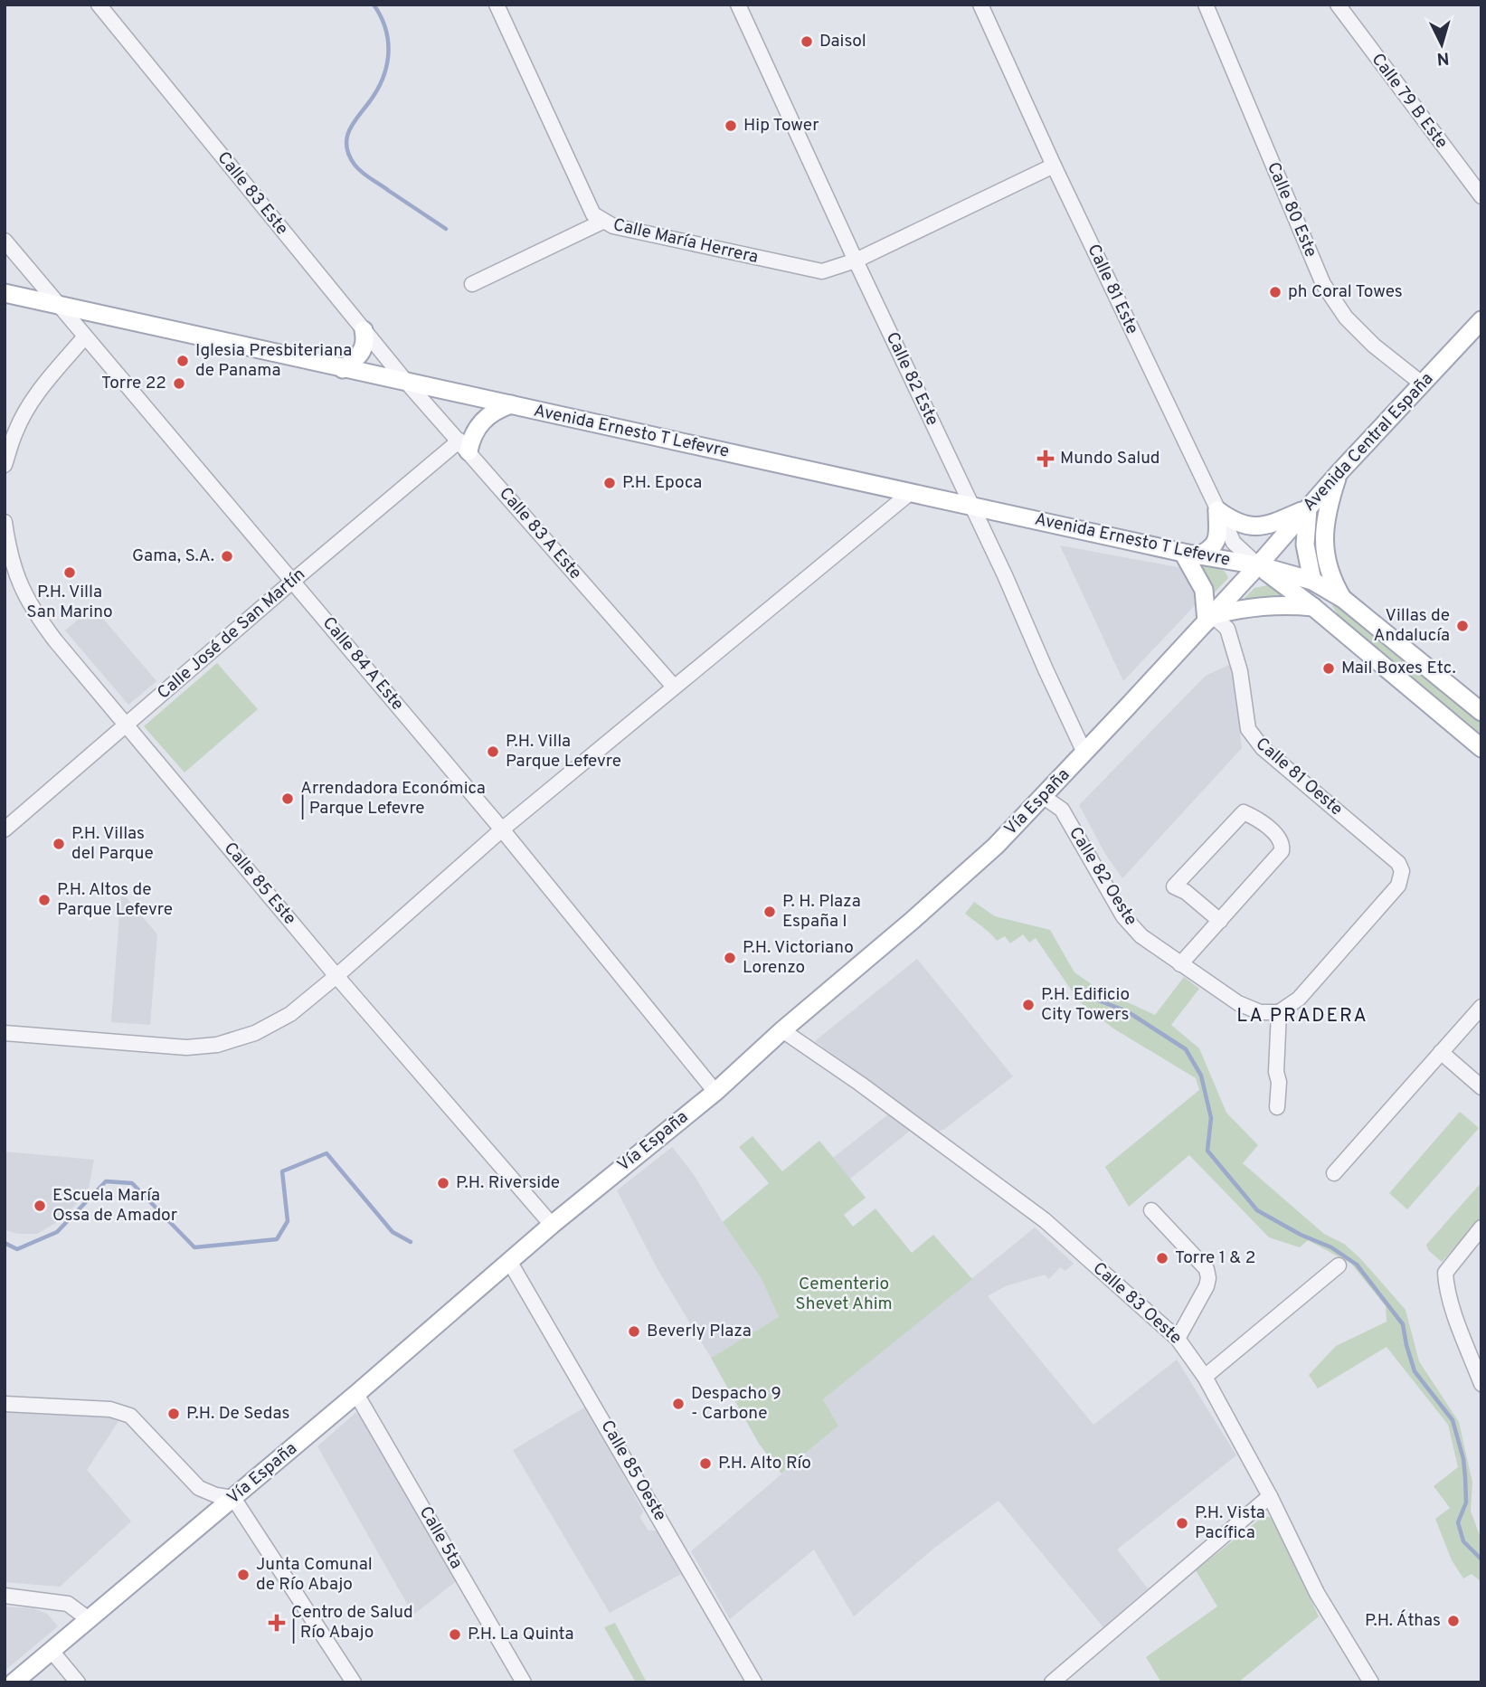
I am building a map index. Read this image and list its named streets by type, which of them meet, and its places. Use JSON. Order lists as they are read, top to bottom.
{
  "streets": {
    "main road": ["Avenida Ernesto T Lefevre", "Avenida Central España", "Vía España"],
    "street": [
      "Calle 79 B Este",
      "Calle 83 Este",
      "Calle 80 Este",
      "Calle María Herrera",
      "Calle 81 Este",
      "Calle 82 Este",
      "Calle 83 A Este",
      "Calle José de San Martín",
      "Calle 84 A Este",
      "Calle 81 Oeste",
      "Calle 82 Oeste",
      "Calle 85 Este",
      "Calle 83 Oeste",
      "Calle 85 Oeste",
      "Calle 5ta"
    ]
  },
  "crossings": [
    ["Calle 83 Este", "Avenida Ernesto T Lefevre"],
    ["Calle 83 Este", "Calle 83 A Este"],
    ["Calle 80 Este", "Avenida Central España"],
    ["Calle María Herrera", "Calle 81 Este"],
    ["Calle María Herrera", "Calle 82 Este"],
    ["Calle 81 Este", "Avenida Ernesto T Lefevre"],
    ["Calle 81 Este", "Avenida Central España"],
    ["Calle 81 Este", "Vía España"],
    ["Calle 82 Este", "Avenida Ernesto T Lefevre"],
    ["Calle 82 Este", "Vía España"],
    ["Avenida Ernesto T Lefevre", "Avenida Central España"],
    ["Avenida Ernesto T Lefevre", "Calle 83 A Este"],
    ["Avenida Ernesto T Lefevre", "Calle 84 A Este"],
    ["Avenida Ernesto T Lefevre", "Vía España"],
    ["Avenida Central España", "Vía España"],
    ["Calle 83 A Este", "Calle José de San Martín"],
    ["Calle José de San Martín", "Calle 84 A Este"],
    ["Calle José de San Martín", "Calle 85 Este"],
    ["Calle 84 A Este", "Vía España"],
    ["Calle 81 Oeste", "Vía España"],
    ["Calle 81 Oeste", "Calle 82 Oeste"],
    ["Vía España", "Calle 82 Oeste"],
    ["Vía España", "Calle 85 Este"],
    ["Vía España", "Calle 83 Oeste"],
    ["Vía España", "Calle 85 Oeste"],
    ["Vía España", "Calle 5ta"]
  ],
  "districts": ["LA PRADERA"],
  "parks": ["Cementerio Shevet Ahim"],
  "places": {
    "other": [
      "Daisol",
      "Hip Tower",
      "ph Coral Towes",
      "Iglesia Presbiteriana de Panama",
      "Torre 22",
      "P.H. Epoca",
      "Gama, S.A.",
      "P.H. Villa San Marino",
      "Villas de Andalucía",
      "Mail Boxes Etc.",
      "P.H. Villa Parque Lefevre",
      "Arrendadora Económica | Parque Lefevre",
      "P.H. Villas del Parque",
      "P.H. Altos de Parque Lefevre",
      "P. H. Plaza España I",
      "P.H. Victoriano Lorenzo",
      "P.H. Edificio City Towers",
      "P.H. Riverside",
      "EScuela María Ossa de Amador",
      "Torre 1 & 2",
      "Beverly Plaza",
      "Despacho 9 - Carbone",
      "P.H. De Sedas",
      "P.H. Alto Río",
      "P.H. Vista Pacífica",
      "Junta Comunal de Río Abajo",
      "P.H. Áthas",
      "P.H. La Quinta"
    ],
    "health": ["Mundo Salud", "Centro de Salud | Río Abajo"]
  },
  "north": "bottom"
}
